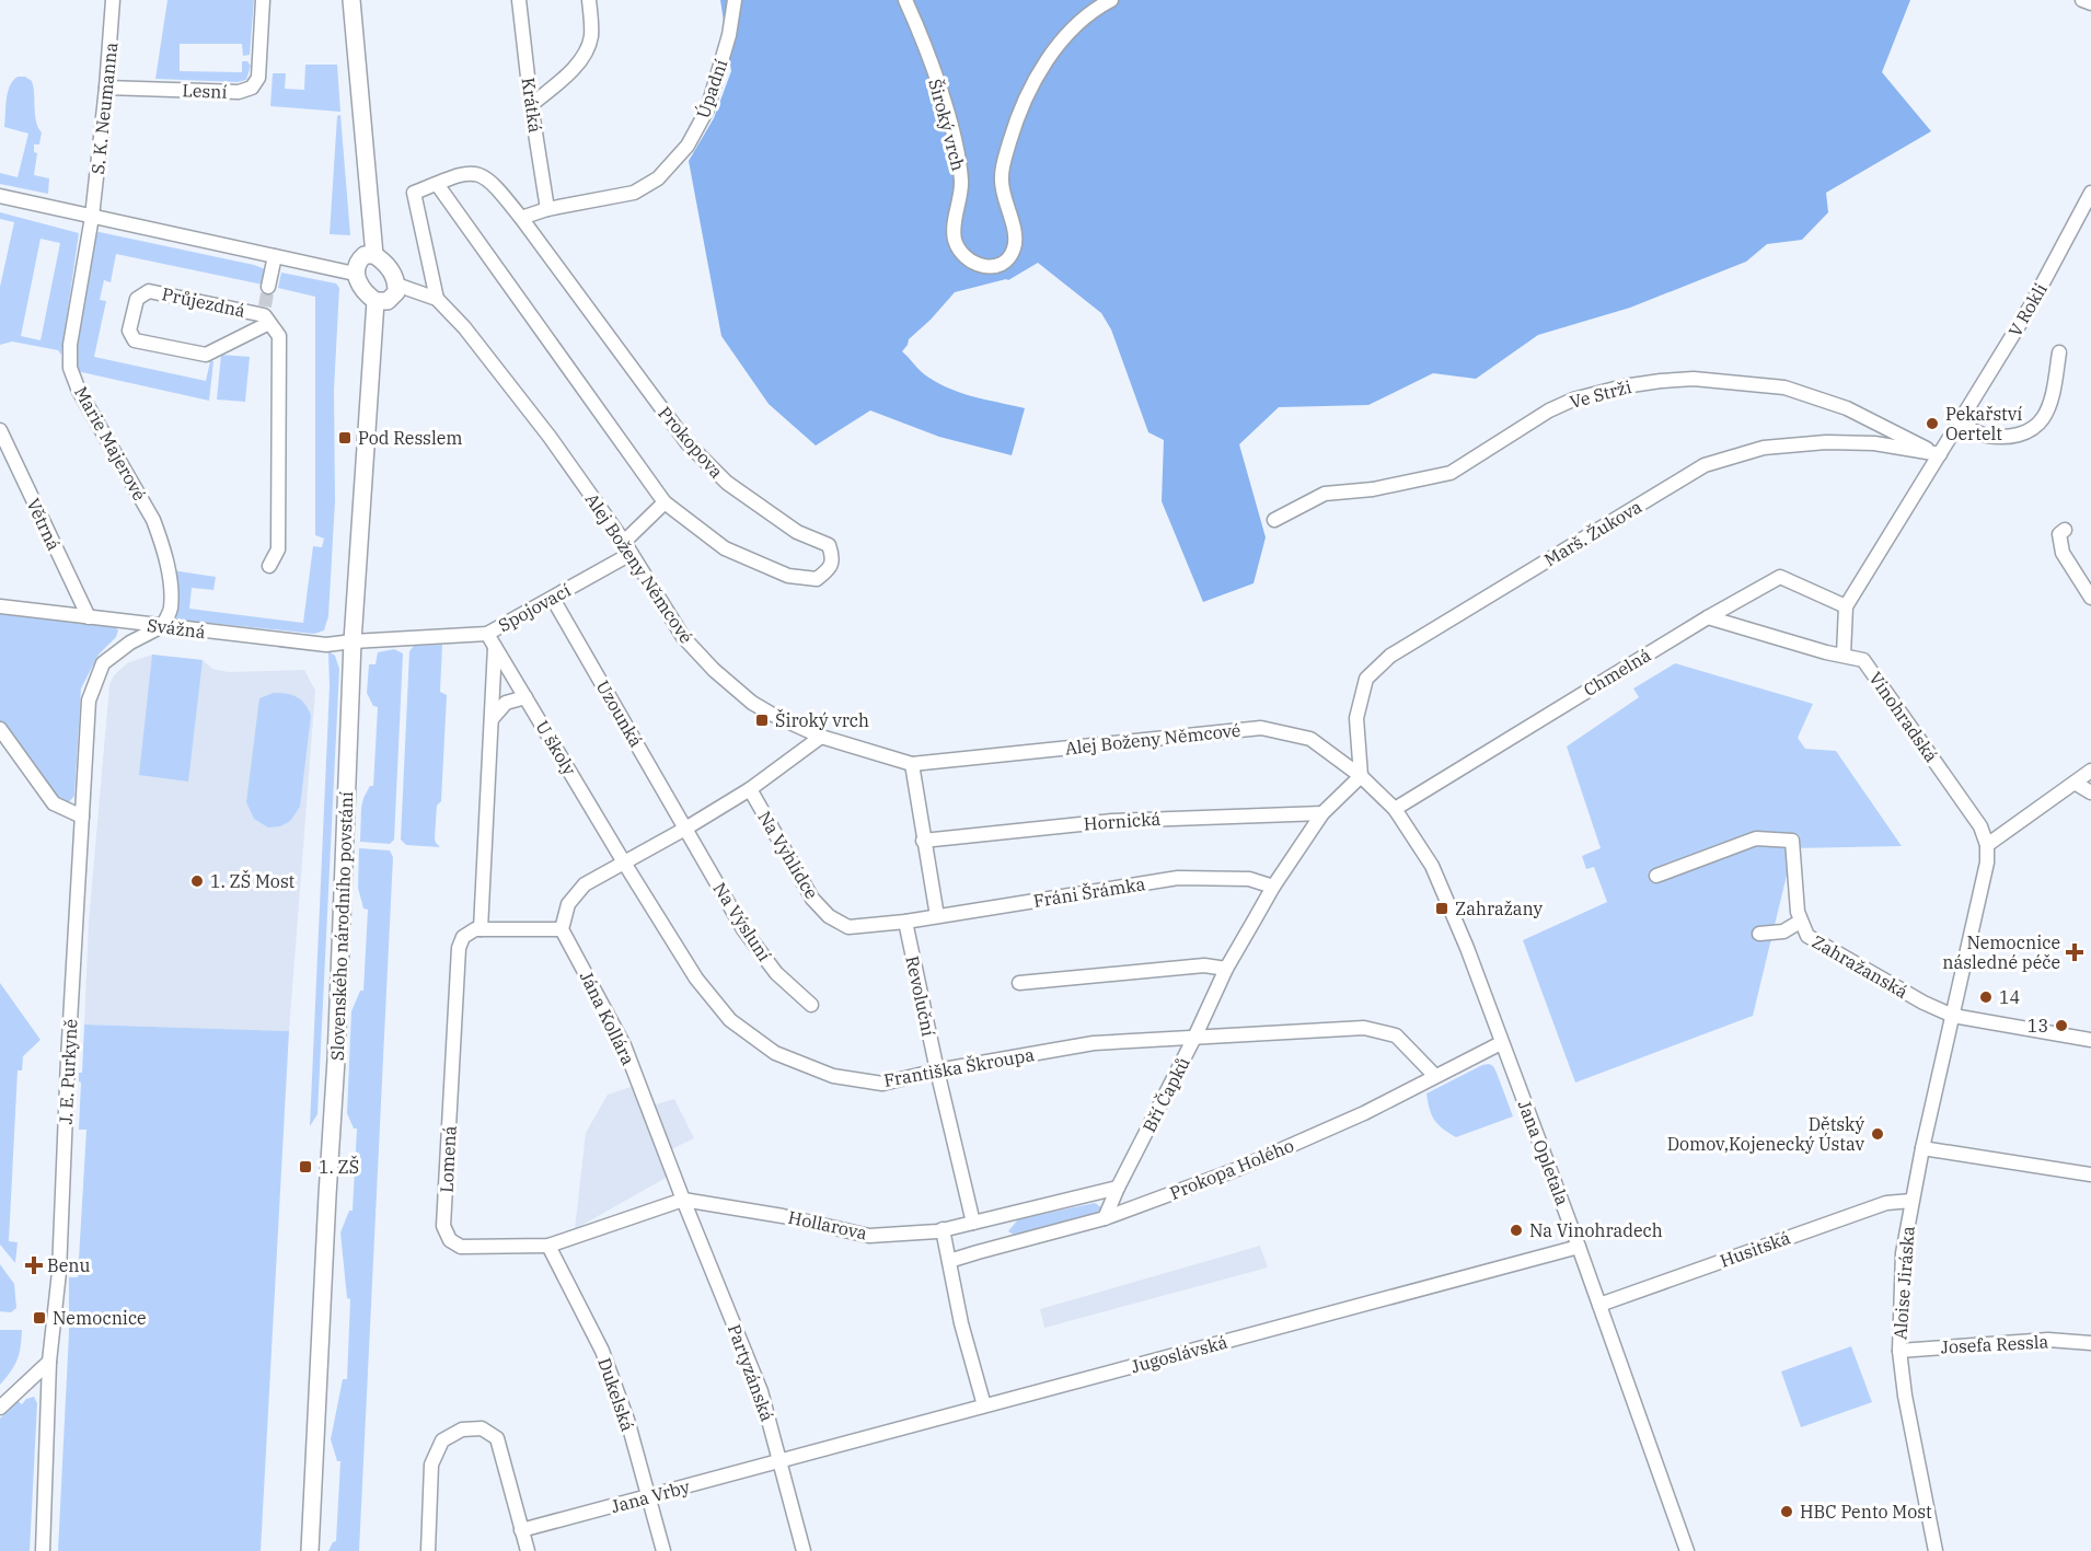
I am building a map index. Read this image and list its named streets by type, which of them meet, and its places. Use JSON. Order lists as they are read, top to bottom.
{
  "streets": {
    "street": [
      "Úpadní",
      "Lesní",
      "Krátká",
      "S. K. Neumanna",
      "Široký vrch",
      "Průjezdná",
      "V Rokli",
      "Ve Strži",
      "Prokopova",
      "Marie Majerové",
      "Větrná",
      "Marš. Žukova",
      "Alej Boženy Němcové",
      "Spojovací",
      "Svážná",
      "Chmelná",
      "Uzounká",
      "Vinohradská",
      "U školy",
      "Hornická",
      "Na Vyhlídce",
      "Fráni Šrámka",
      "Na Výsluní",
      "Slovenského národního povstání",
      "Zahražanská",
      "Revoluční",
      "Jána Kollára",
      "Františka Škroupa",
      "J. E. Purkyně",
      "Bří Čapků",
      "Jana Opletala",
      "Lomená",
      "Prokopa Holého",
      "Hollarova",
      "Husitská",
      "Aloise Jiráska",
      "Josefa Ressla",
      "Jugoslávská",
      "Partyzánská",
      "Dukelská",
      "Jana Vrby"
    ]
  },
  "crossings": [
    ["Úpadní", "Krátká"],
    ["Úpadní", "Prokopova"],
    ["Lesní", "S. K. Neumanna"],
    ["S. K. Neumanna", "Marie Majerové"],
    ["V Rokli", "Ve Strži"],
    ["V Rokli", "Marš. Žukova"],
    ["V Rokli", "Chmelná"],
    ["V Rokli", "Vinohradská"],
    ["Ve Strži", "Marš. Žukova"],
    ["Prokopova", "Alej Boženy Němcové"],
    ["Marie Majerové", "Svážná"],
    ["Marie Majerové", "J. E. Purkyně"],
    ["Větrná", "Svážná"],
    ["Marš. Žukova", "Alej Boženy Němcové"],
    ["Marš. Žukova", "Bří Čapků"],
    ["Marš. Žukova", "Jana Opletala"],
    ["Alej Boženy Němcové", "Spojovací"],
    ["Alej Boženy Němcové", "Slovenského národního povstání"],
    ["Alej Boženy Němcové", "Bří Čapků"],
    ["Alej Boženy Němcové", "Jana Opletala"],
    ["Spojovací", "Svážná"],
    ["Spojovací", "Uzounká"],
    ["Spojovací", "U školy"],
    ["Spojovací", "Slovenského národního povstání"],
    ["Svážná", "Slovenského národního povstání"],
    ["Svážná", "J. E. Purkyně"],
    ["Chmelná", "Vinohradská"],
    ["Chmelná", "Jana Opletala"],
    ["Uzounká", "Na Výsluní"],
    ["U školy", "Františka Škroupa"],
    ["Hornická", "Bří Čapků"],
    ["Na Vyhlídce", "Fráni Šrámka"],
    ["Na Vyhlídce", "Revoluční"],
    ["Fráni Šrámka", "Revoluční"],
    ["Fráni Šrámka", "Bří Čapků"],
    ["Zahražanská", "Aloise Jiráska"],
    ["Revoluční", "Františka Škroupa"],
    ["Revoluční", "Hollarova"],
    ["Jána Kollára", "Lomená"],
    ["Jána Kollára", "Hollarova"],
    ["Jána Kollára", "Partyzánská"],
    ["Františka Škroupa", "Bří Čapků"],
    ["Františka Škroupa", "Prokopa Holého"],
    ["Bří Čapků", "Jana Opletala"],
    ["Bří Čapků", "Prokopa Holého"],
    ["Jana Opletala", "Prokopa Holého"],
    ["Jana Opletala", "Husitská"],
    ["Jana Opletala", "Jugoslávská"],
    ["Lomená", "Hollarova"],
    ["Lomená", "Partyzánská"],
    ["Lomená", "Dukelská"],
    ["Hollarova", "Partyzánská"],
    ["Husitská", "Aloise Jiráska"],
    ["Aloise Jiráska", "Josefa Ressla"],
    ["Jugoslávská", "Partyzánská"],
    ["Jugoslávská", "Jana Vrby"],
    ["Partyzánská", "Jana Vrby"],
    ["Dukelská", "Jana Vrby"]
  ],
  "places": {
    "other": [
      "Pekařství Oertelt",
      "1. ZŠ Most",
      "14",
      "13",
      "Dětský Domov,Kojenecký Ústav",
      "Na Vinohradech",
      "HBC Pento Most"
    ],
    "transit": [
      "Pod Resslem",
      "Široký vrch",
      "Zahražany",
      "1. ZŠ",
      "Nemocnice"
    ],
    "health": ["Nemocnice následné péče", "Benu"]
  }
}
